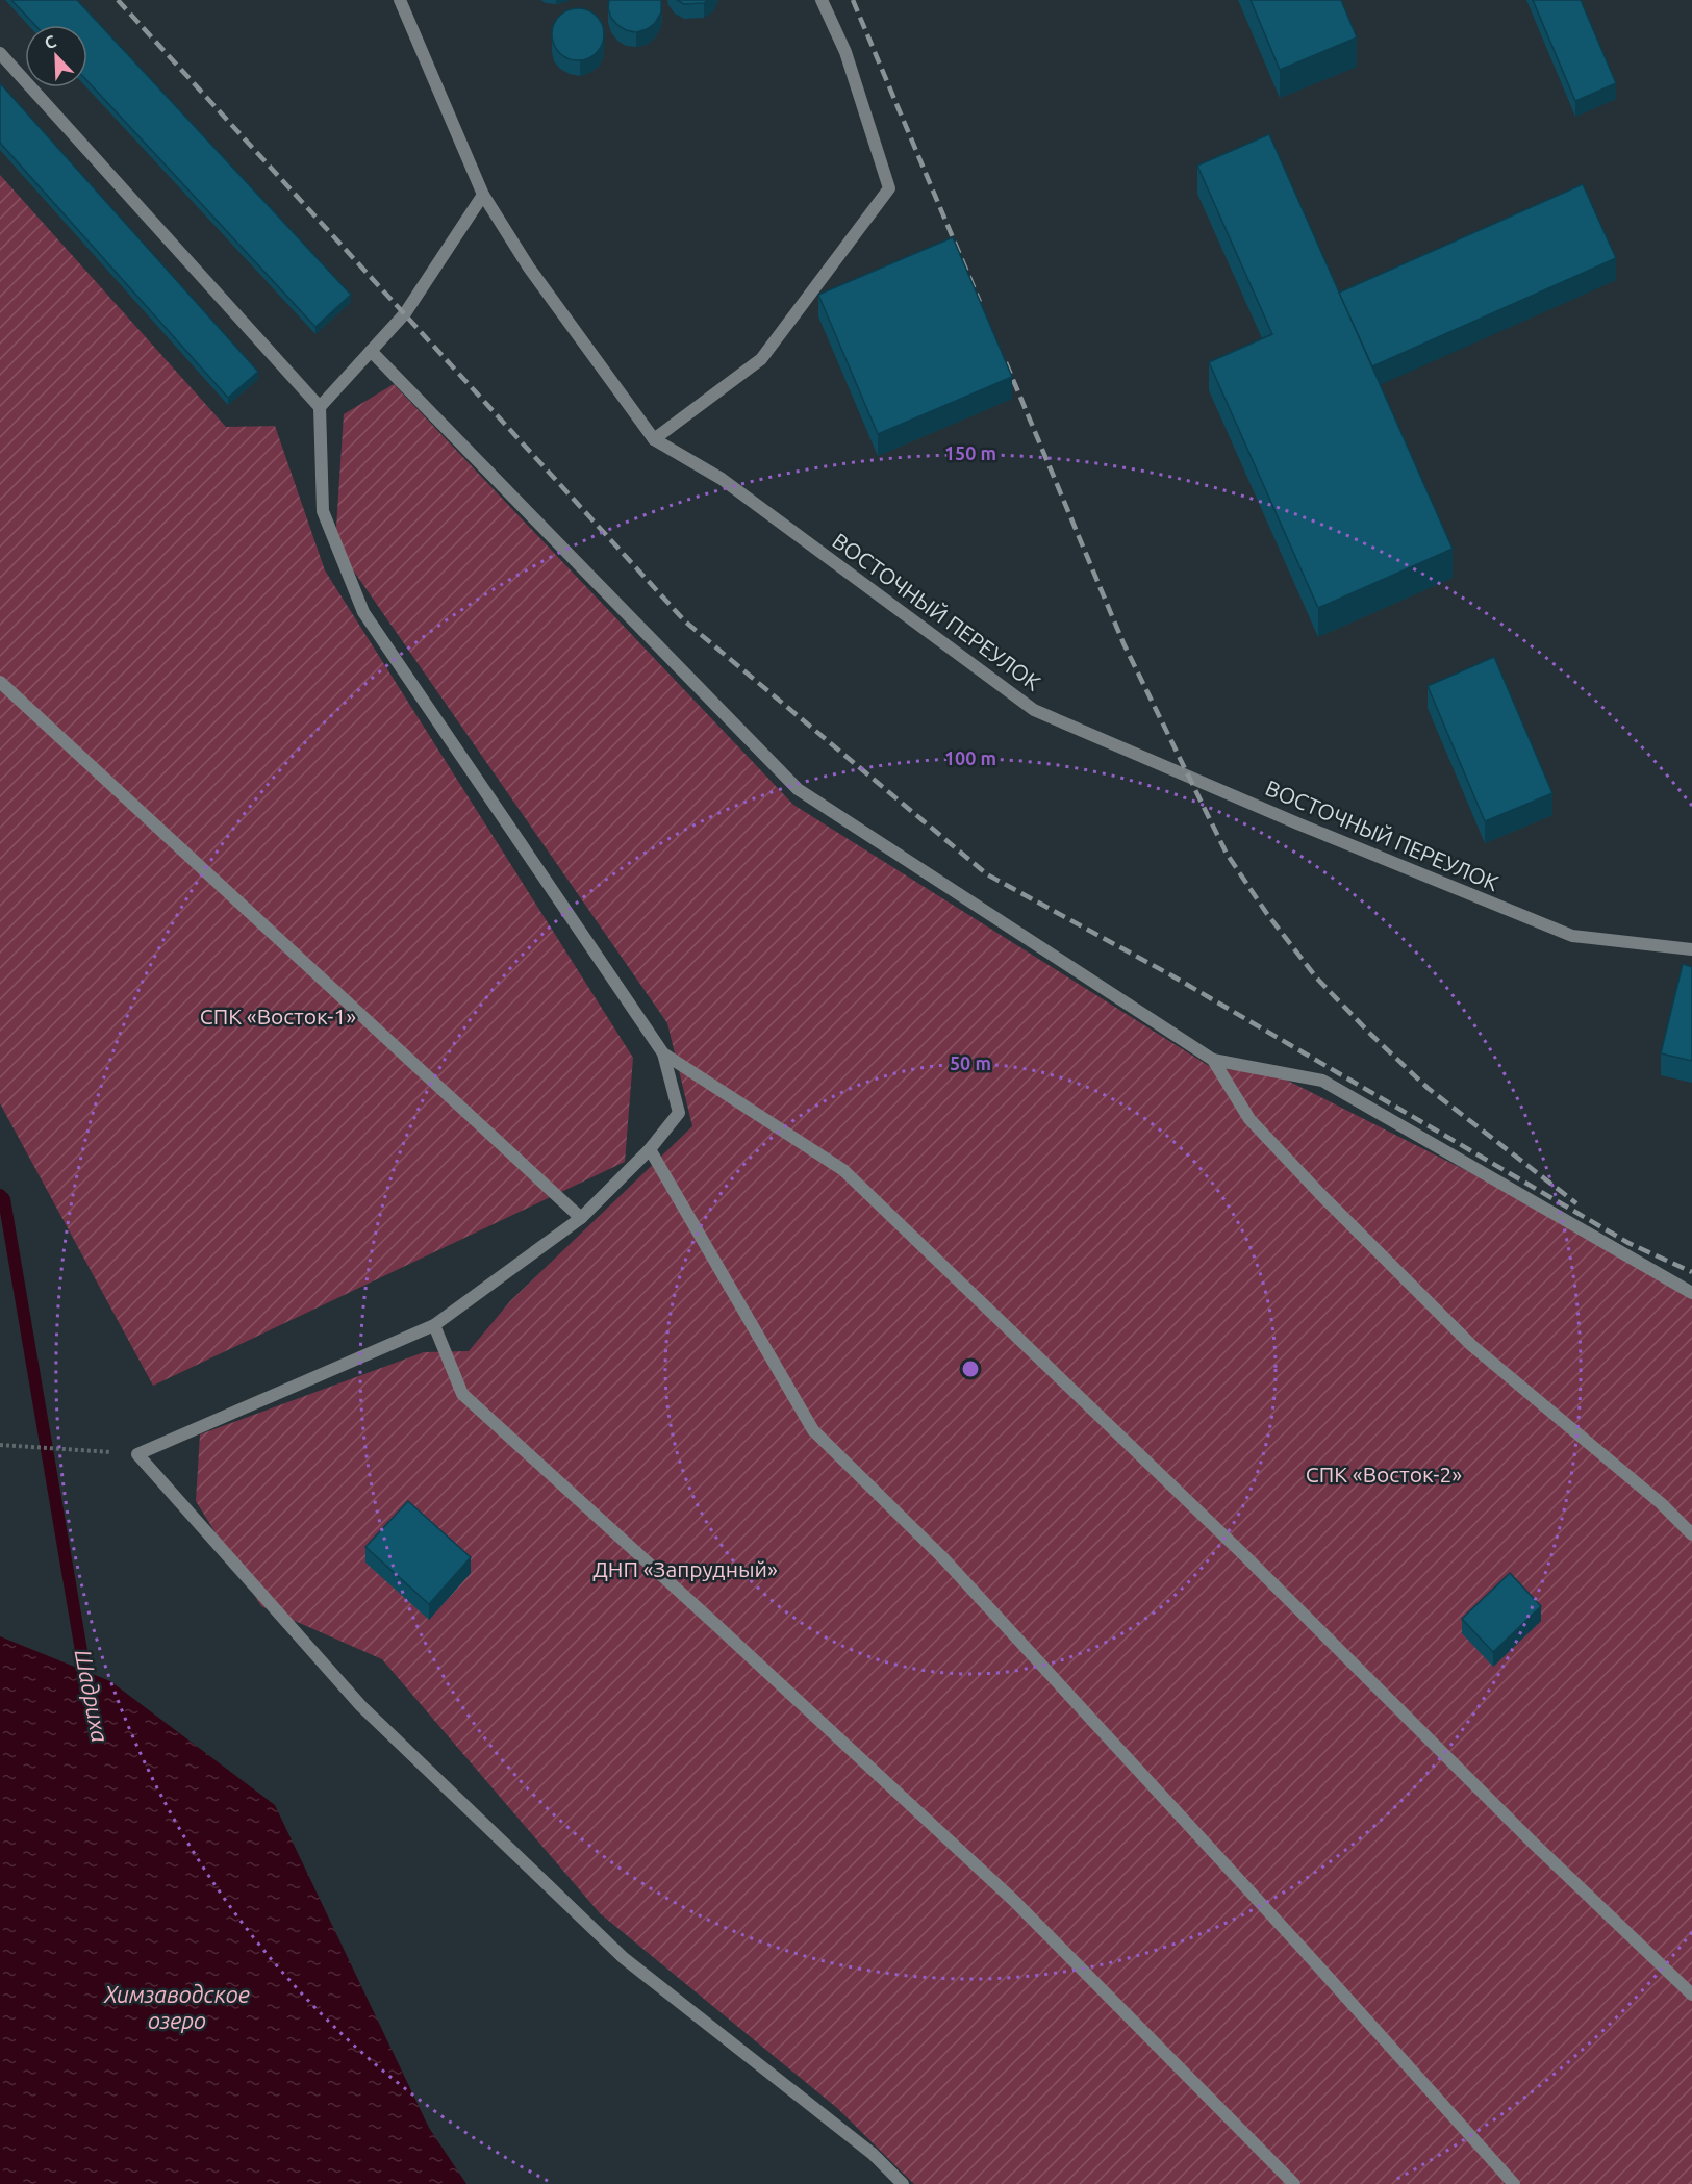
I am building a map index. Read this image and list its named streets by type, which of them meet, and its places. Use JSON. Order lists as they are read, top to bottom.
{
  "streets": {
    "street": ["ВОСТОЧНЫЙ ПЕРЕУЛОК"]
  },
  "water": ["Шадриха", "Химзаводское озеро"],
  "parks": ["СПК «Восток-1»", "СПК «Восток-2»", "ДНП «Запрудный»"],
  "north": "top left",
  "rings": ["150 m", "100 m", "50 m"]
}
